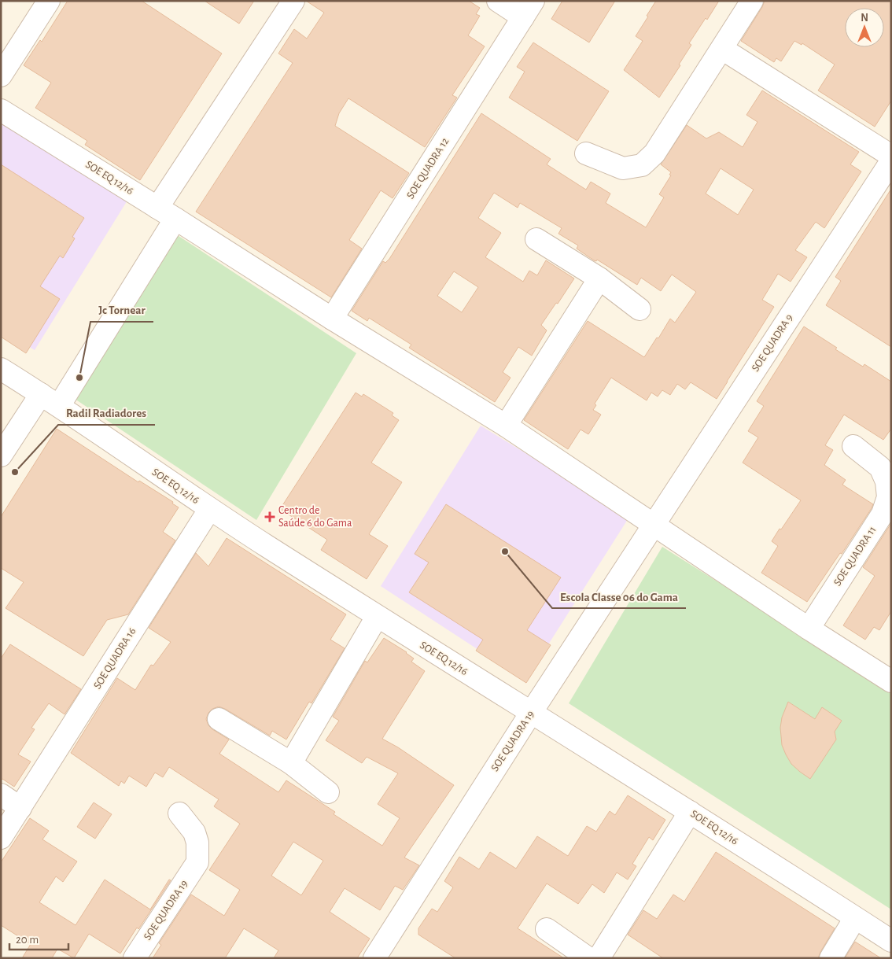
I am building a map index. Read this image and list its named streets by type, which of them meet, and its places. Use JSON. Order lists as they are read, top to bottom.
{
  "streets": {
    "street": [
      "SOE QUADRA 12",
      "SOE EQ 12/16",
      "SOE QUADRA 9",
      "SOE QUADRA 11",
      "SOE QUADRA 16",
      "SOE QUADRA 19"
    ]
  },
  "crossings": [
    ["SOE QUADRA 12", "SOE EQ 12/16"],
    ["SOE EQ 12/16", "SOE QUADRA 9"],
    ["SOE EQ 12/16", "SOE QUADRA 11"],
    ["SOE EQ 12/16", "SOE QUADRA 16"],
    ["SOE EQ 12/16", "SOE QUADRA 19"],
    ["SOE QUADRA 9", "SOE QUADRA 19"]
  ],
  "places": {
    "other": ["Jc Tornear", "Radil Radiadores", "Escola Classe 06 do Gama"],
    "health": ["Centro de Saúde 6 do Gama"]
  },
  "scale_bar": "20 m",
  "north": "top"
}
